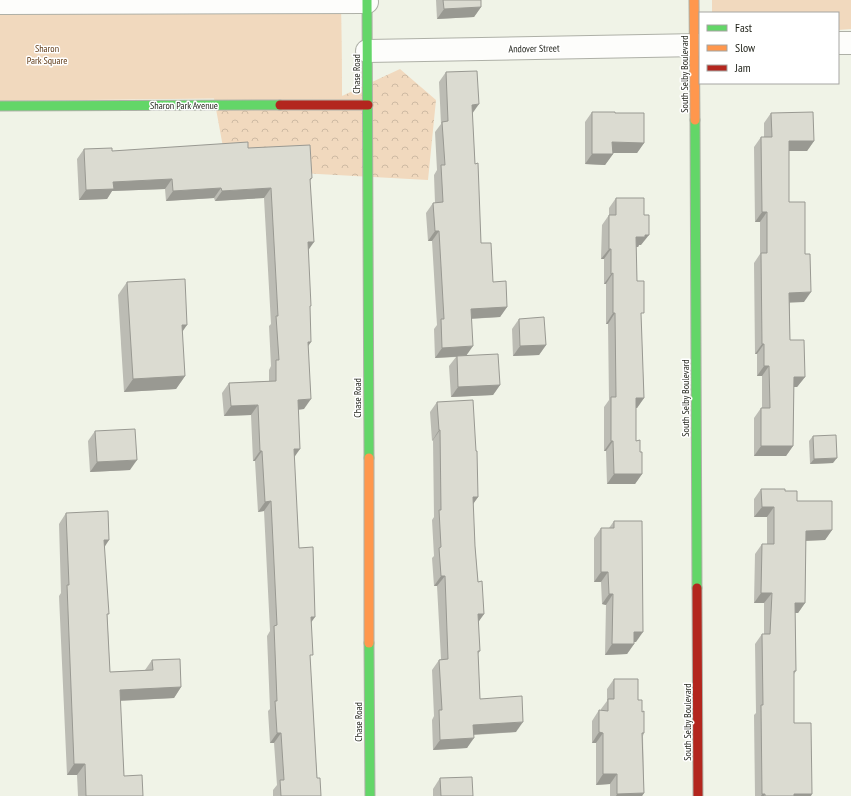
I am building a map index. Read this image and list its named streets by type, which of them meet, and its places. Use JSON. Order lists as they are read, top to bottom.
{
  "streets": {
    "street": [
      "Andover Street",
      "Chase Road",
      "South Selby Boulevard",
      "Sharon Park Avenue"
    ]
  },
  "crossings": [
    ["Andover Street", "Chase Road"],
    ["Andover Street", "South Selby Boulevard"],
    ["Chase Road", "Sharon Park Avenue"]
  ],
  "parks": ["Sharon Park Square"],
  "legend": ["Fast", "Slow", "Jam"]
}
